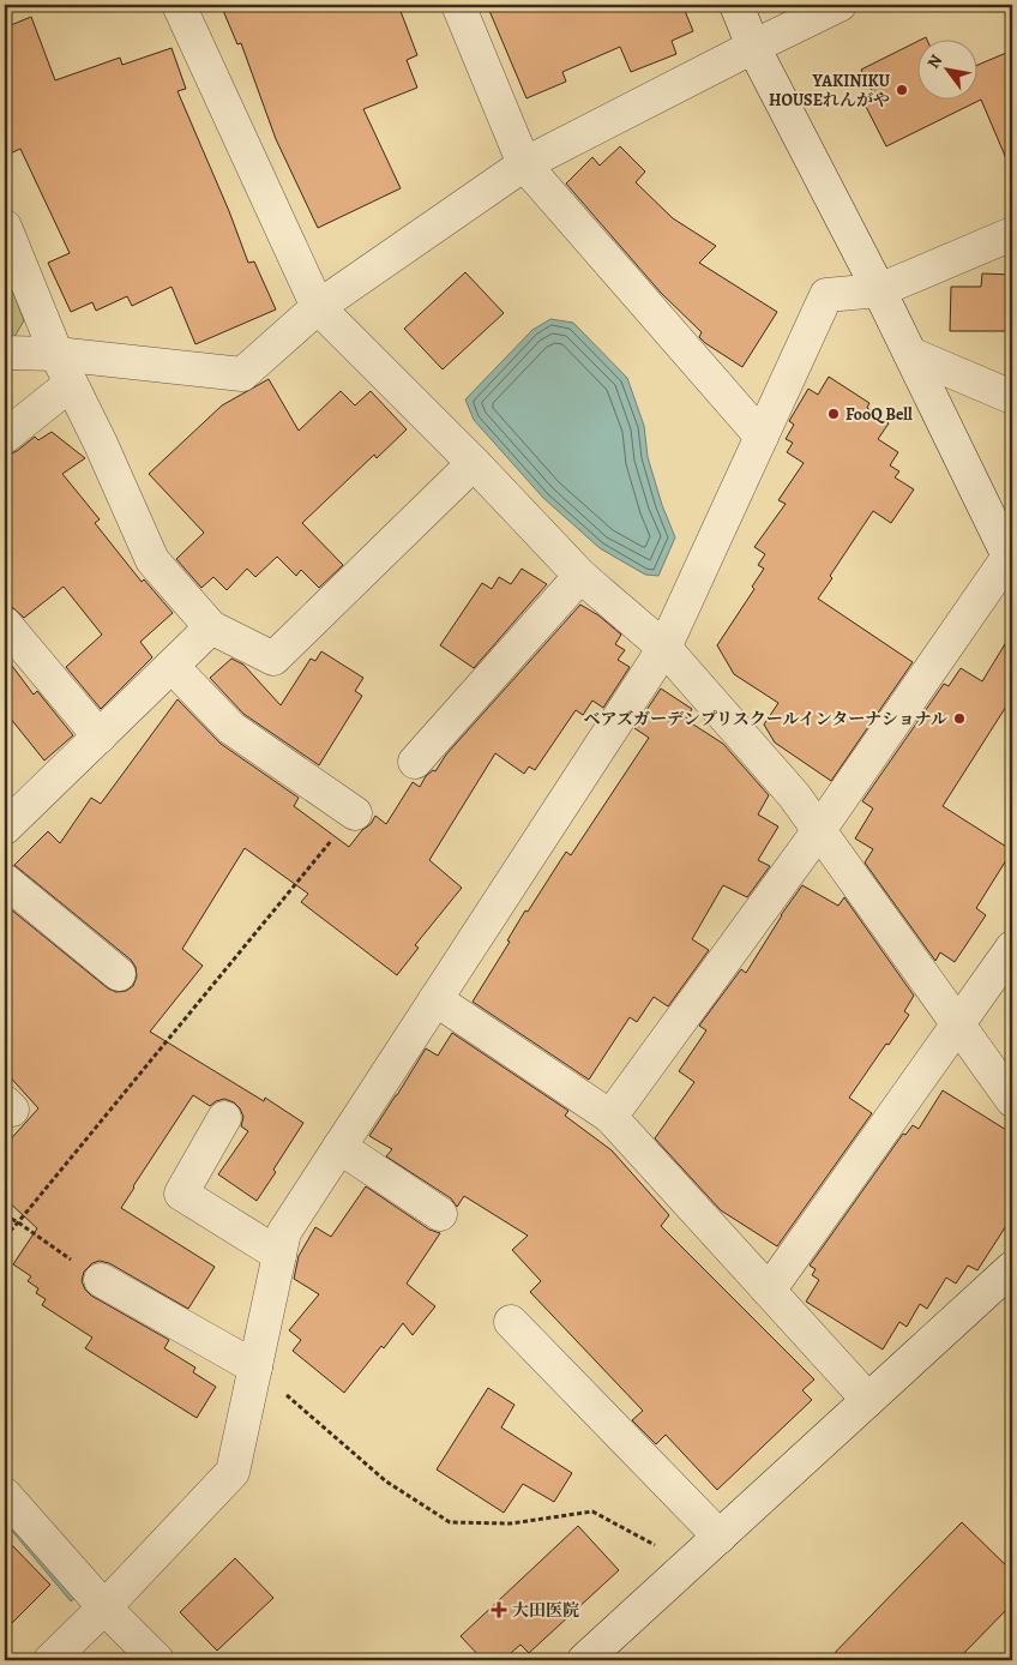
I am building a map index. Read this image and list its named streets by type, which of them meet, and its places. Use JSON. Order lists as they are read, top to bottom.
{
  "places": {
    "other": ["YAKINIKU HOUSEれんがや", "FooQ Bell", "ベアズガーデンプリスクールインターナショナル"],
    "health": ["大田医院"]
  },
  "north": "top left"
}
